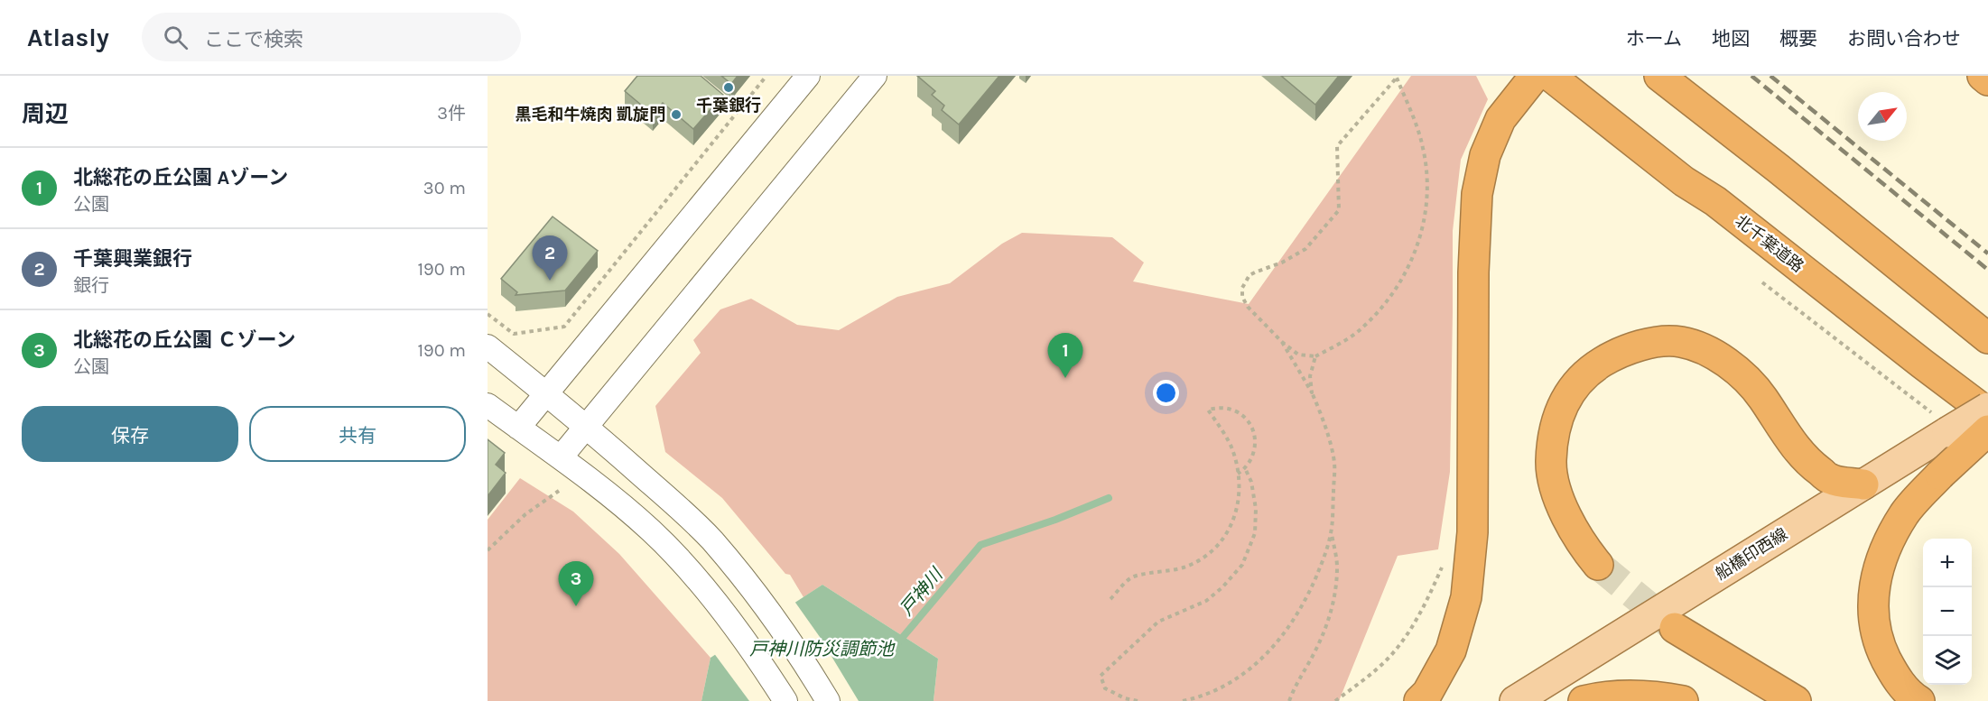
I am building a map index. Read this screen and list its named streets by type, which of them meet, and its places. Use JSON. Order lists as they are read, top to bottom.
{
  "streets": {
    "highway": ["北千葉道路"],
    "main road": ["船橋印西線"]
  },
  "water": ["戸神川", "戸神川防災調節池"],
  "places": ["千葉銀行", "黒毛和牛焼肉 凱旋門"],
  "north": "top right",
  "page": {
    "header": "Atlasly",
    "search": "ここで検索",
    "nav": [
      "ホーム",
      "地図",
      "概要",
      "お問い合わせ"
    ],
    "heading": ["周辺", "3件"],
    "list": [
      {
        "mark": "1",
        "name": "北総花の丘公園 Aゾーン",
        "note": "公園",
        "value": "30 m"
      },
      {
        "mark": "2",
        "name": "千葉興業銀行",
        "note": "銀行",
        "value": "190 m"
      },
      {
        "mark": "3",
        "name": "北総花の丘公園 Ｃゾーン",
        "note": "公園",
        "value": "190 m"
      }
    ],
    "pins": ["2", "1", "3"],
    "buttons": ["保存", "共有"],
    "map_buttons": ["+", "−"]
  }
}
